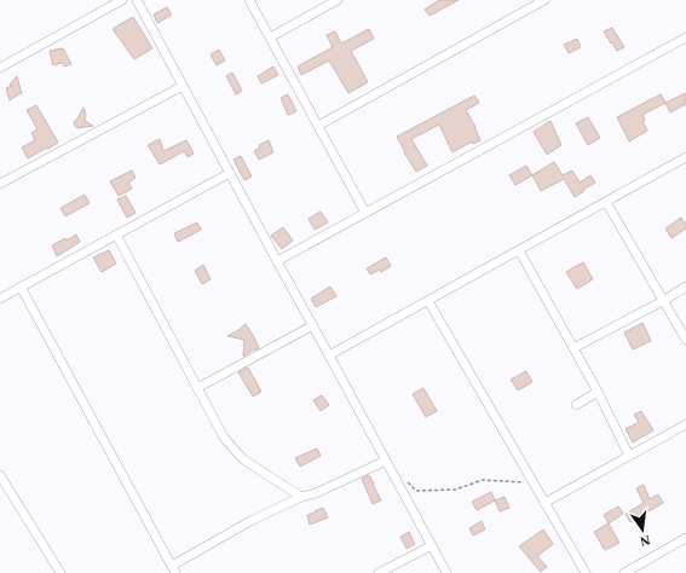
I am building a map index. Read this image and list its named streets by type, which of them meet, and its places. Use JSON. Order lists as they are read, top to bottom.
{
  "north": "bottom"
}
